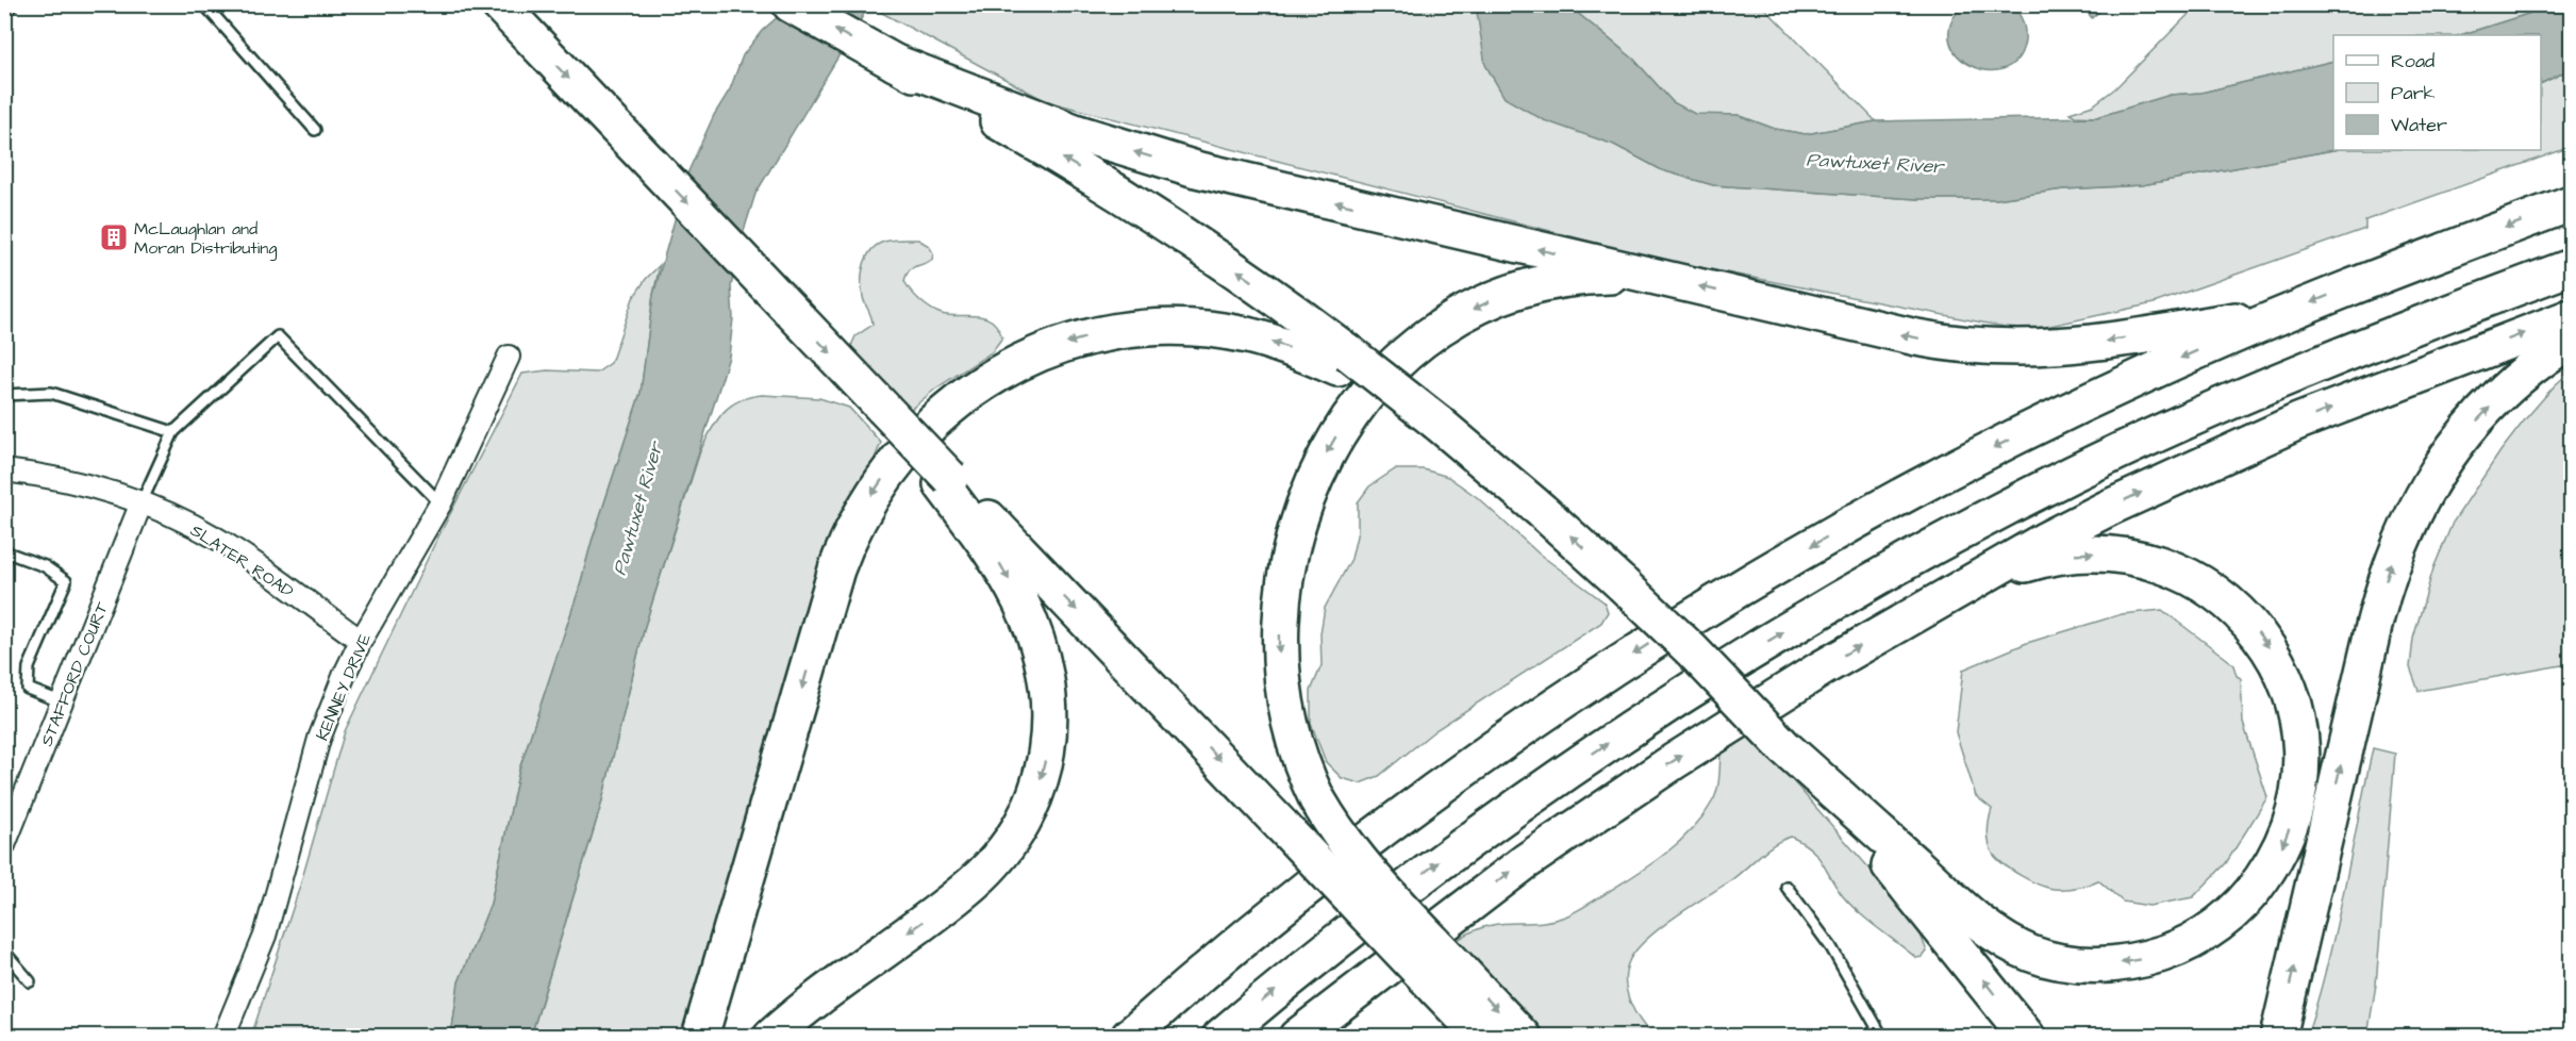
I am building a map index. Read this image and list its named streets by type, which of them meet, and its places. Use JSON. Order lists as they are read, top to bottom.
{
  "streets": {
    "street": ["SLATER ROAD", "STAFFORD COURT", "KENNEY DRIVE"]
  },
  "crossings": [
    ["SLATER ROAD", "STAFFORD COURT"],
    ["SLATER ROAD", "KENNEY DRIVE"]
  ],
  "water": ["Pawtuxet River"],
  "places": {
    "building": ["McLaughlan and Moran Distributing"]
  },
  "legend": ["Road", "Park", "Water"]
}
